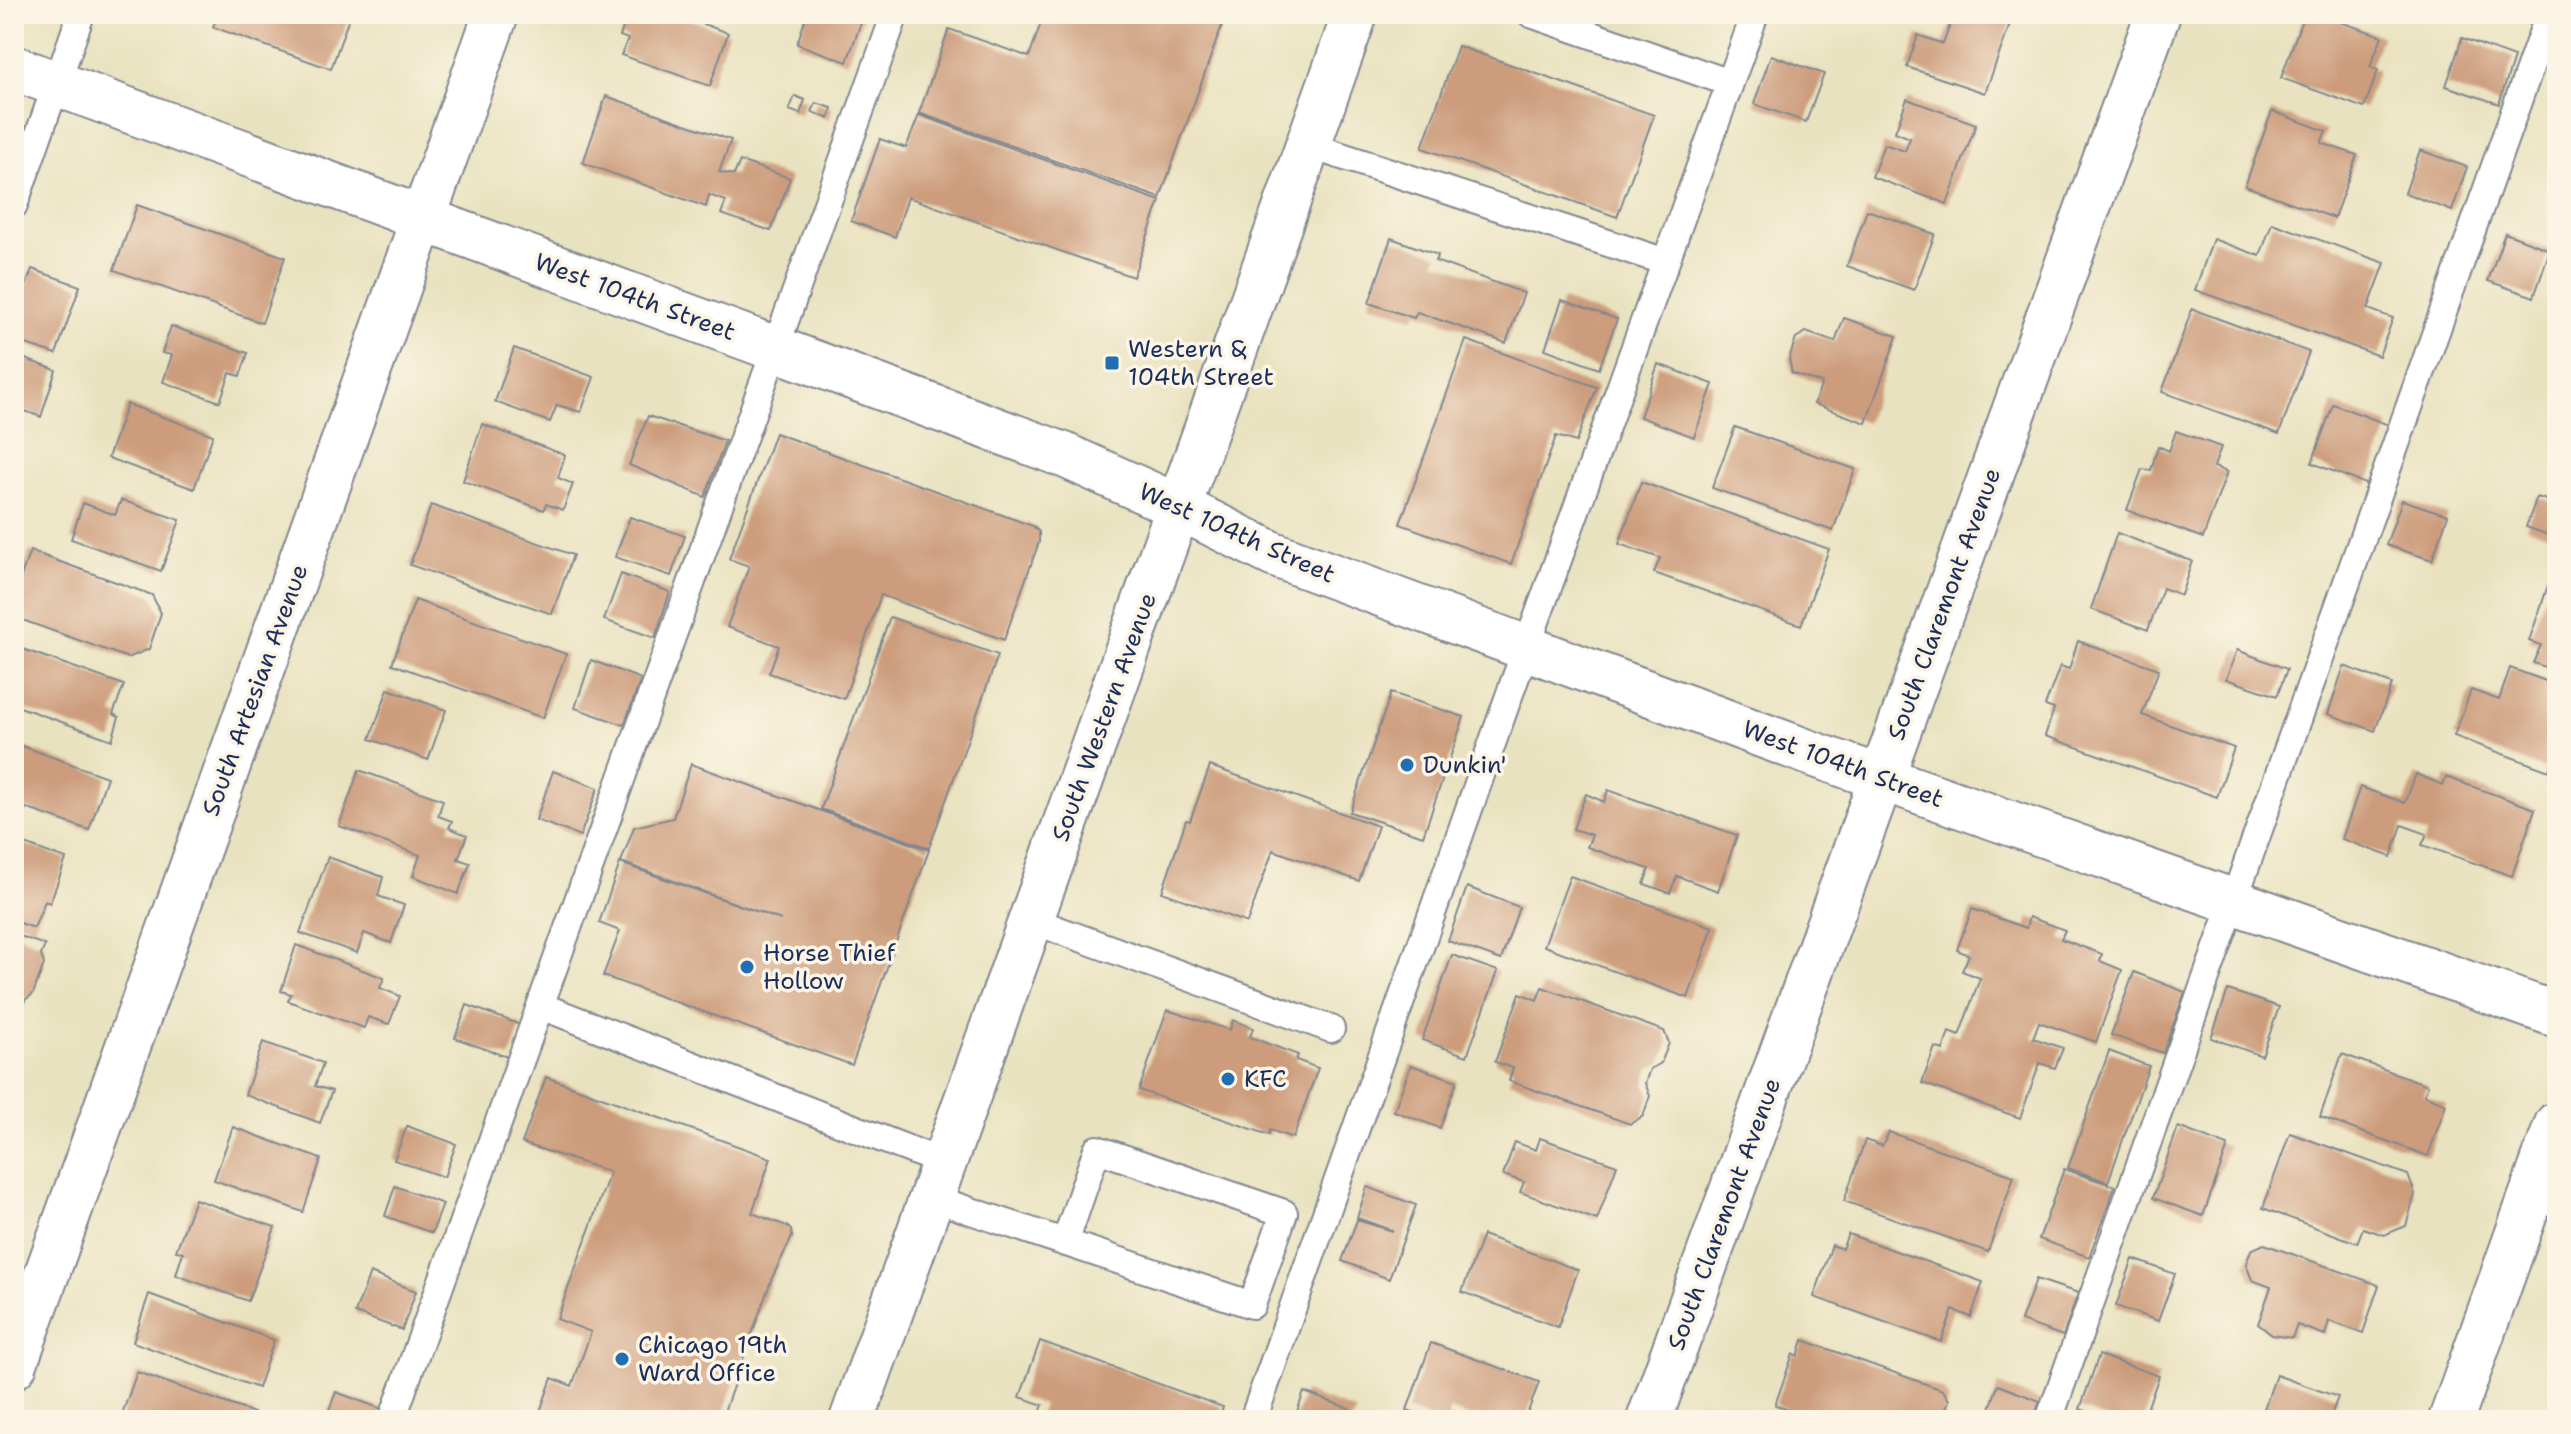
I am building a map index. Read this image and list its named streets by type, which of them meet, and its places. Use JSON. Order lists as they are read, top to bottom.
{
  "streets": {
    "street": [
      "West 104th Street",
      "South Claremont Avenue",
      "South Artesian Avenue",
      "South Western Avenue"
    ]
  },
  "crossings": [
    ["West 104th Street", "South Claremont Avenue"],
    ["West 104th Street", "South Artesian Avenue"],
    ["West 104th Street", "South Western Avenue"]
  ],
  "places": {
    "transit": ["Western & 104th Street"],
    "other": [
      "Dunkin'",
      "Horse Thief Hollow",
      "KFC",
      "Chicago 19th Ward Office"
    ]
  }
}
